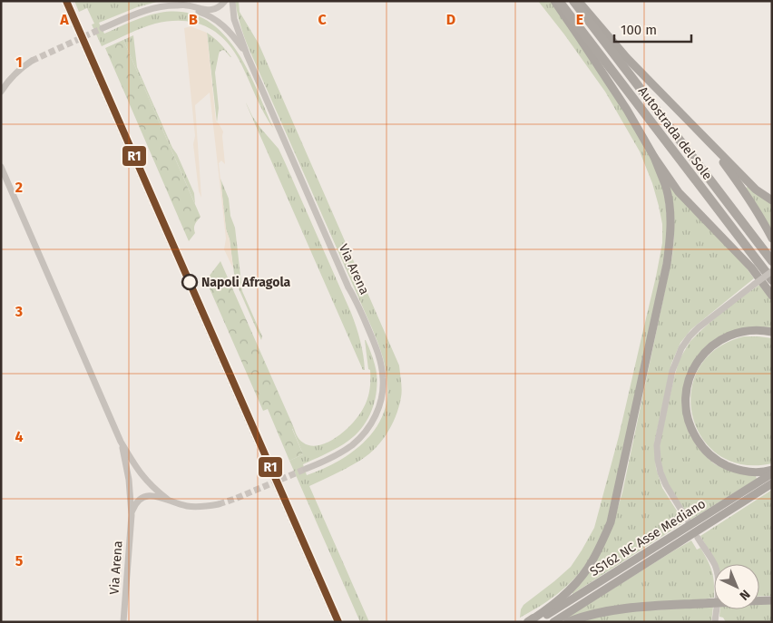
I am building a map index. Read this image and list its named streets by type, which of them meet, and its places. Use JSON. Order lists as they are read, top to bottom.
{
  "streets": {
    "highway": ["Autostrada del Sole", "SS162 NC Asse Mediano"],
    "street": ["Via Arena"]
  },
  "places": ["Napoli Afragola"],
  "lines": ["transit line R1"],
  "scale_bar": "100 m",
  "north": "bottom right",
  "grid": {
    "columns": [
      "A",
      "B",
      "C",
      "D",
      "E"
    ],
    "rows": [
      "1",
      "2",
      "3",
      "4",
      "5"
    ]
  }
}
